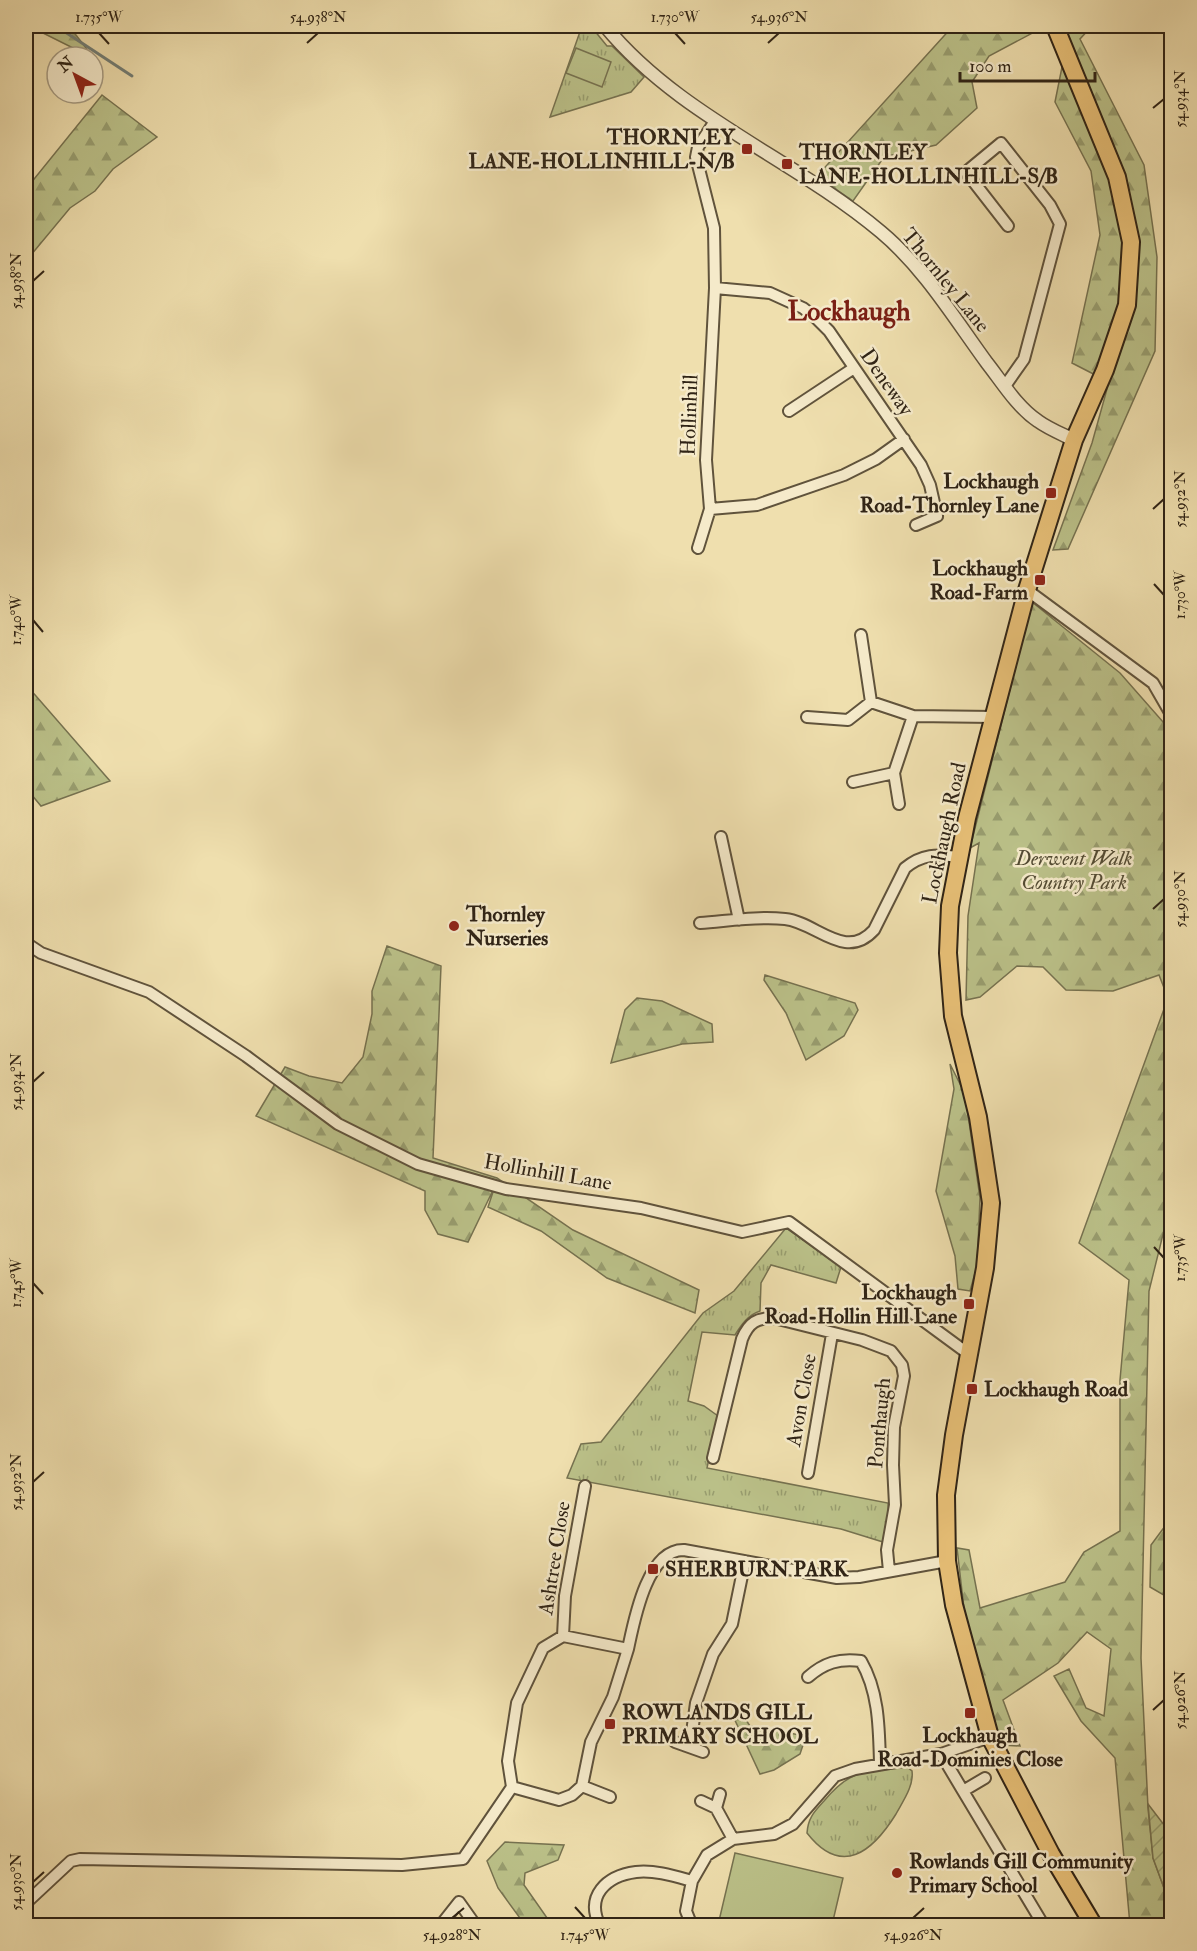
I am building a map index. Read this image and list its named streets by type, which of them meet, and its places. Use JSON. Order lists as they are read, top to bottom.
{
  "streets": {
    "main road": ["Lockhaugh Road"],
    "street": [
      "Thornley Lane",
      "Deneway",
      "Hollinhill",
      "Hollinhill Lane",
      "Avon Close",
      "Ponthaugh",
      "Ashtree Close"
    ]
  },
  "crossings": [
    ["Thornley Lane", "Hollinhill"],
    ["Thornley Lane", "Lockhaugh Road"],
    ["Deneway", "Hollinhill"],
    ["Lockhaugh Road", "Hollinhill Lane"],
    ["Avon Close", "Ponthaugh"]
  ],
  "districts": ["Lockhaugh"],
  "parks": ["Derwent Walk Country Park"],
  "places": {
    "transit": [
      "THORNLEY LANE-HOLLINHILL-N/B",
      "THORNLEY LANE-HOLLINHILL-S/B",
      "Lockhaugh Road-Thornley Lane",
      "Lockhaugh Road-Farm",
      "Lockhaugh Road-Hollin Hill Lane",
      "Lockhaugh Road",
      "SHERBURN PARK",
      "Lockhaugh Road-Dominies Close",
      "ROWLANDS GILL PRIMARY SCHOOL"
    ],
    "other": ["Thornley Nurseries", "Rowlands Gill Community Primary School"]
  },
  "scale_bar": "100 m",
  "north": "top left",
  "coordinates": [
    "1.735°W",
    "54.938°N",
    "1.730°W",
    "54.936°N",
    "54.934°N",
    "54.932°N",
    "1.740°W",
    "54.930°N",
    "1.745°W",
    "54.926°N",
    "54.928°N"
  ]
}
